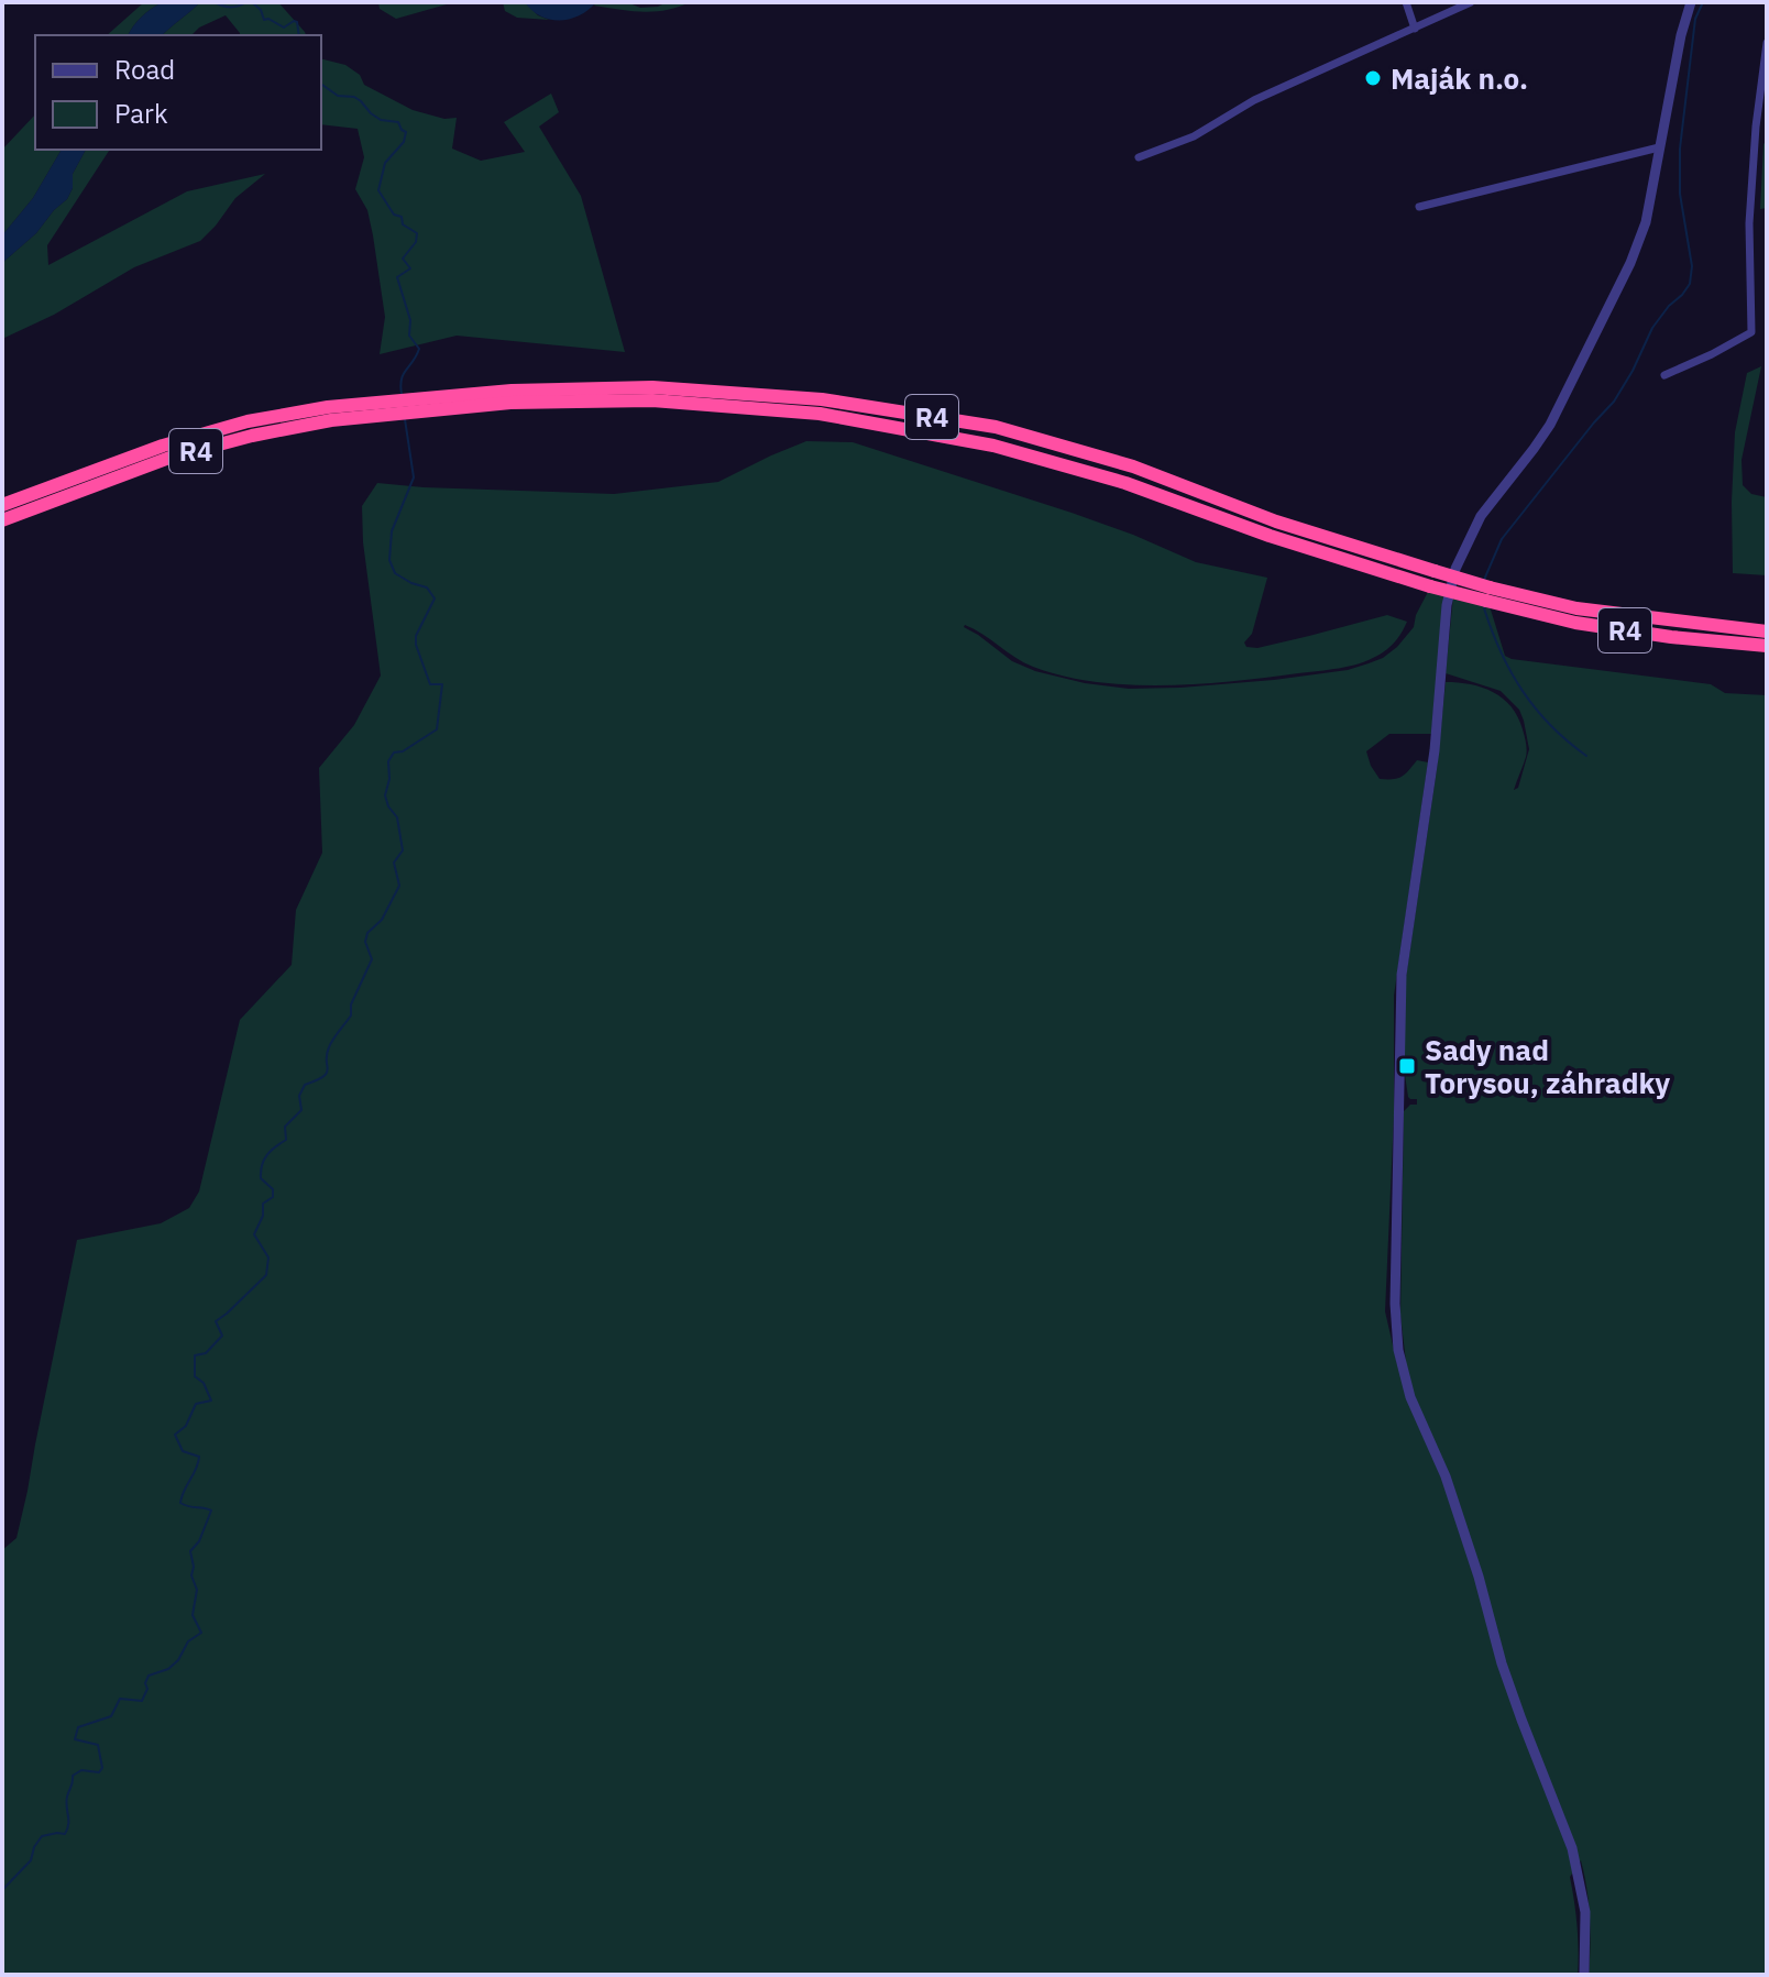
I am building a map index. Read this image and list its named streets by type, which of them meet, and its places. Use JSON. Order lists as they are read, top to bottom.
{
  "streets": {
    "highway": ["R4"]
  },
  "places": {
    "other": ["Maják n.o."],
    "transit": ["Sady nad Torysou, záhradky"]
  },
  "legend": ["Road", "Park"]
}
